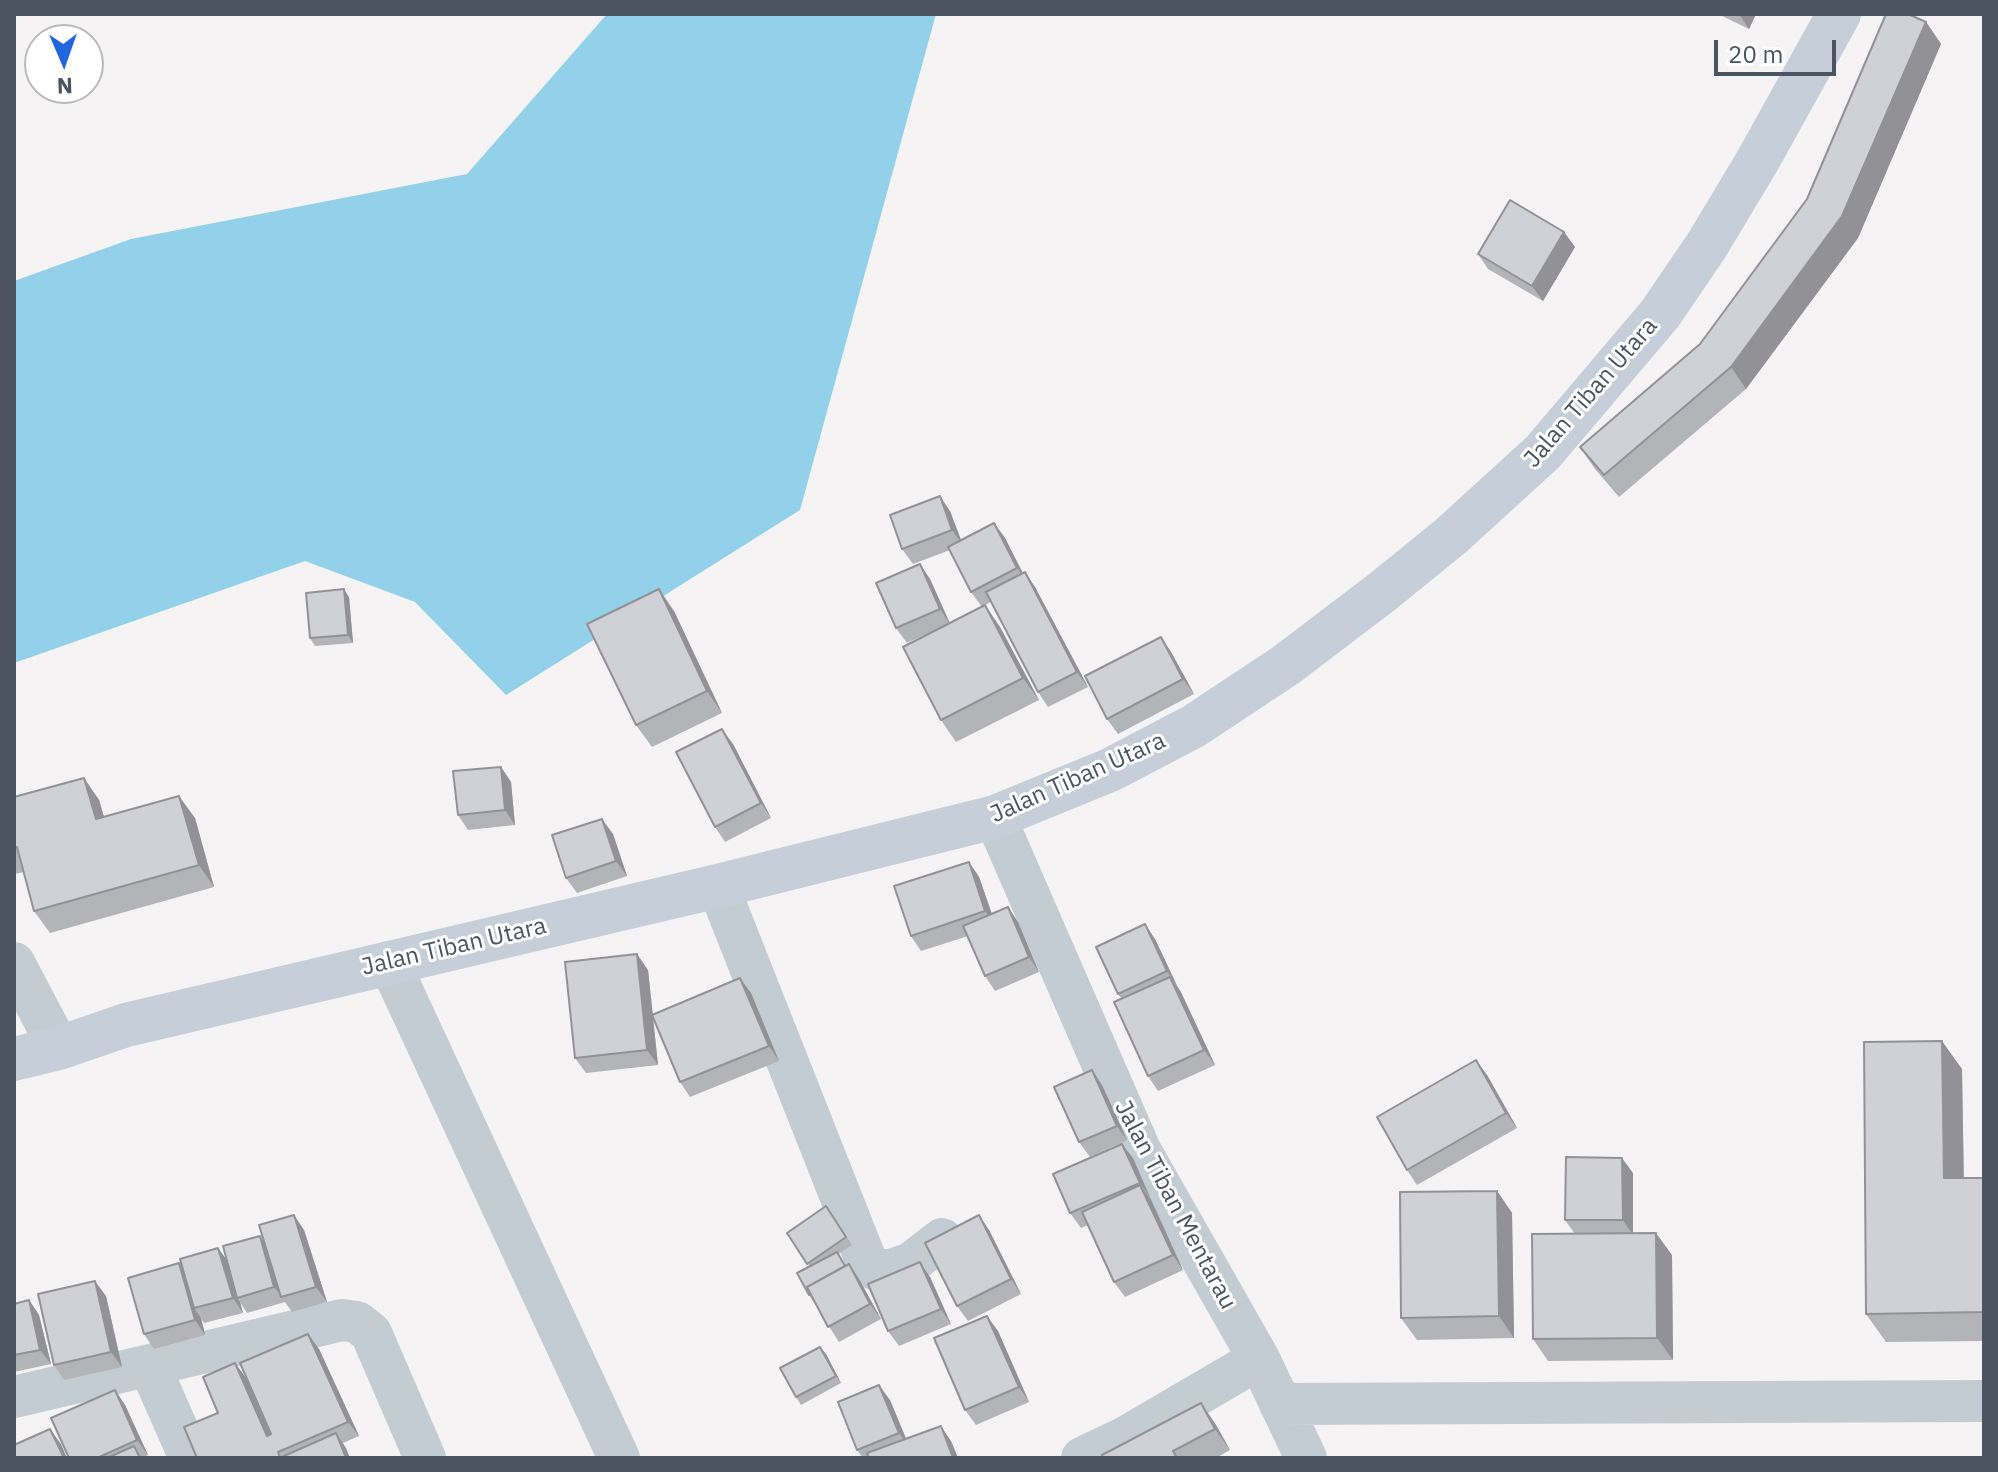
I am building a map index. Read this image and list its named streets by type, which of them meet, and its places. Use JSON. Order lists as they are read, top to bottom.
{
  "streets": {
    "street": ["Jalan Tiban Utara", "Jalan Tiban Mentarau"]
  },
  "crossings": [
    ["Jalan Tiban Utara", "Jalan Tiban Mentarau"]
  ],
  "scale_bar": "20 m",
  "north": "bottom"
}
